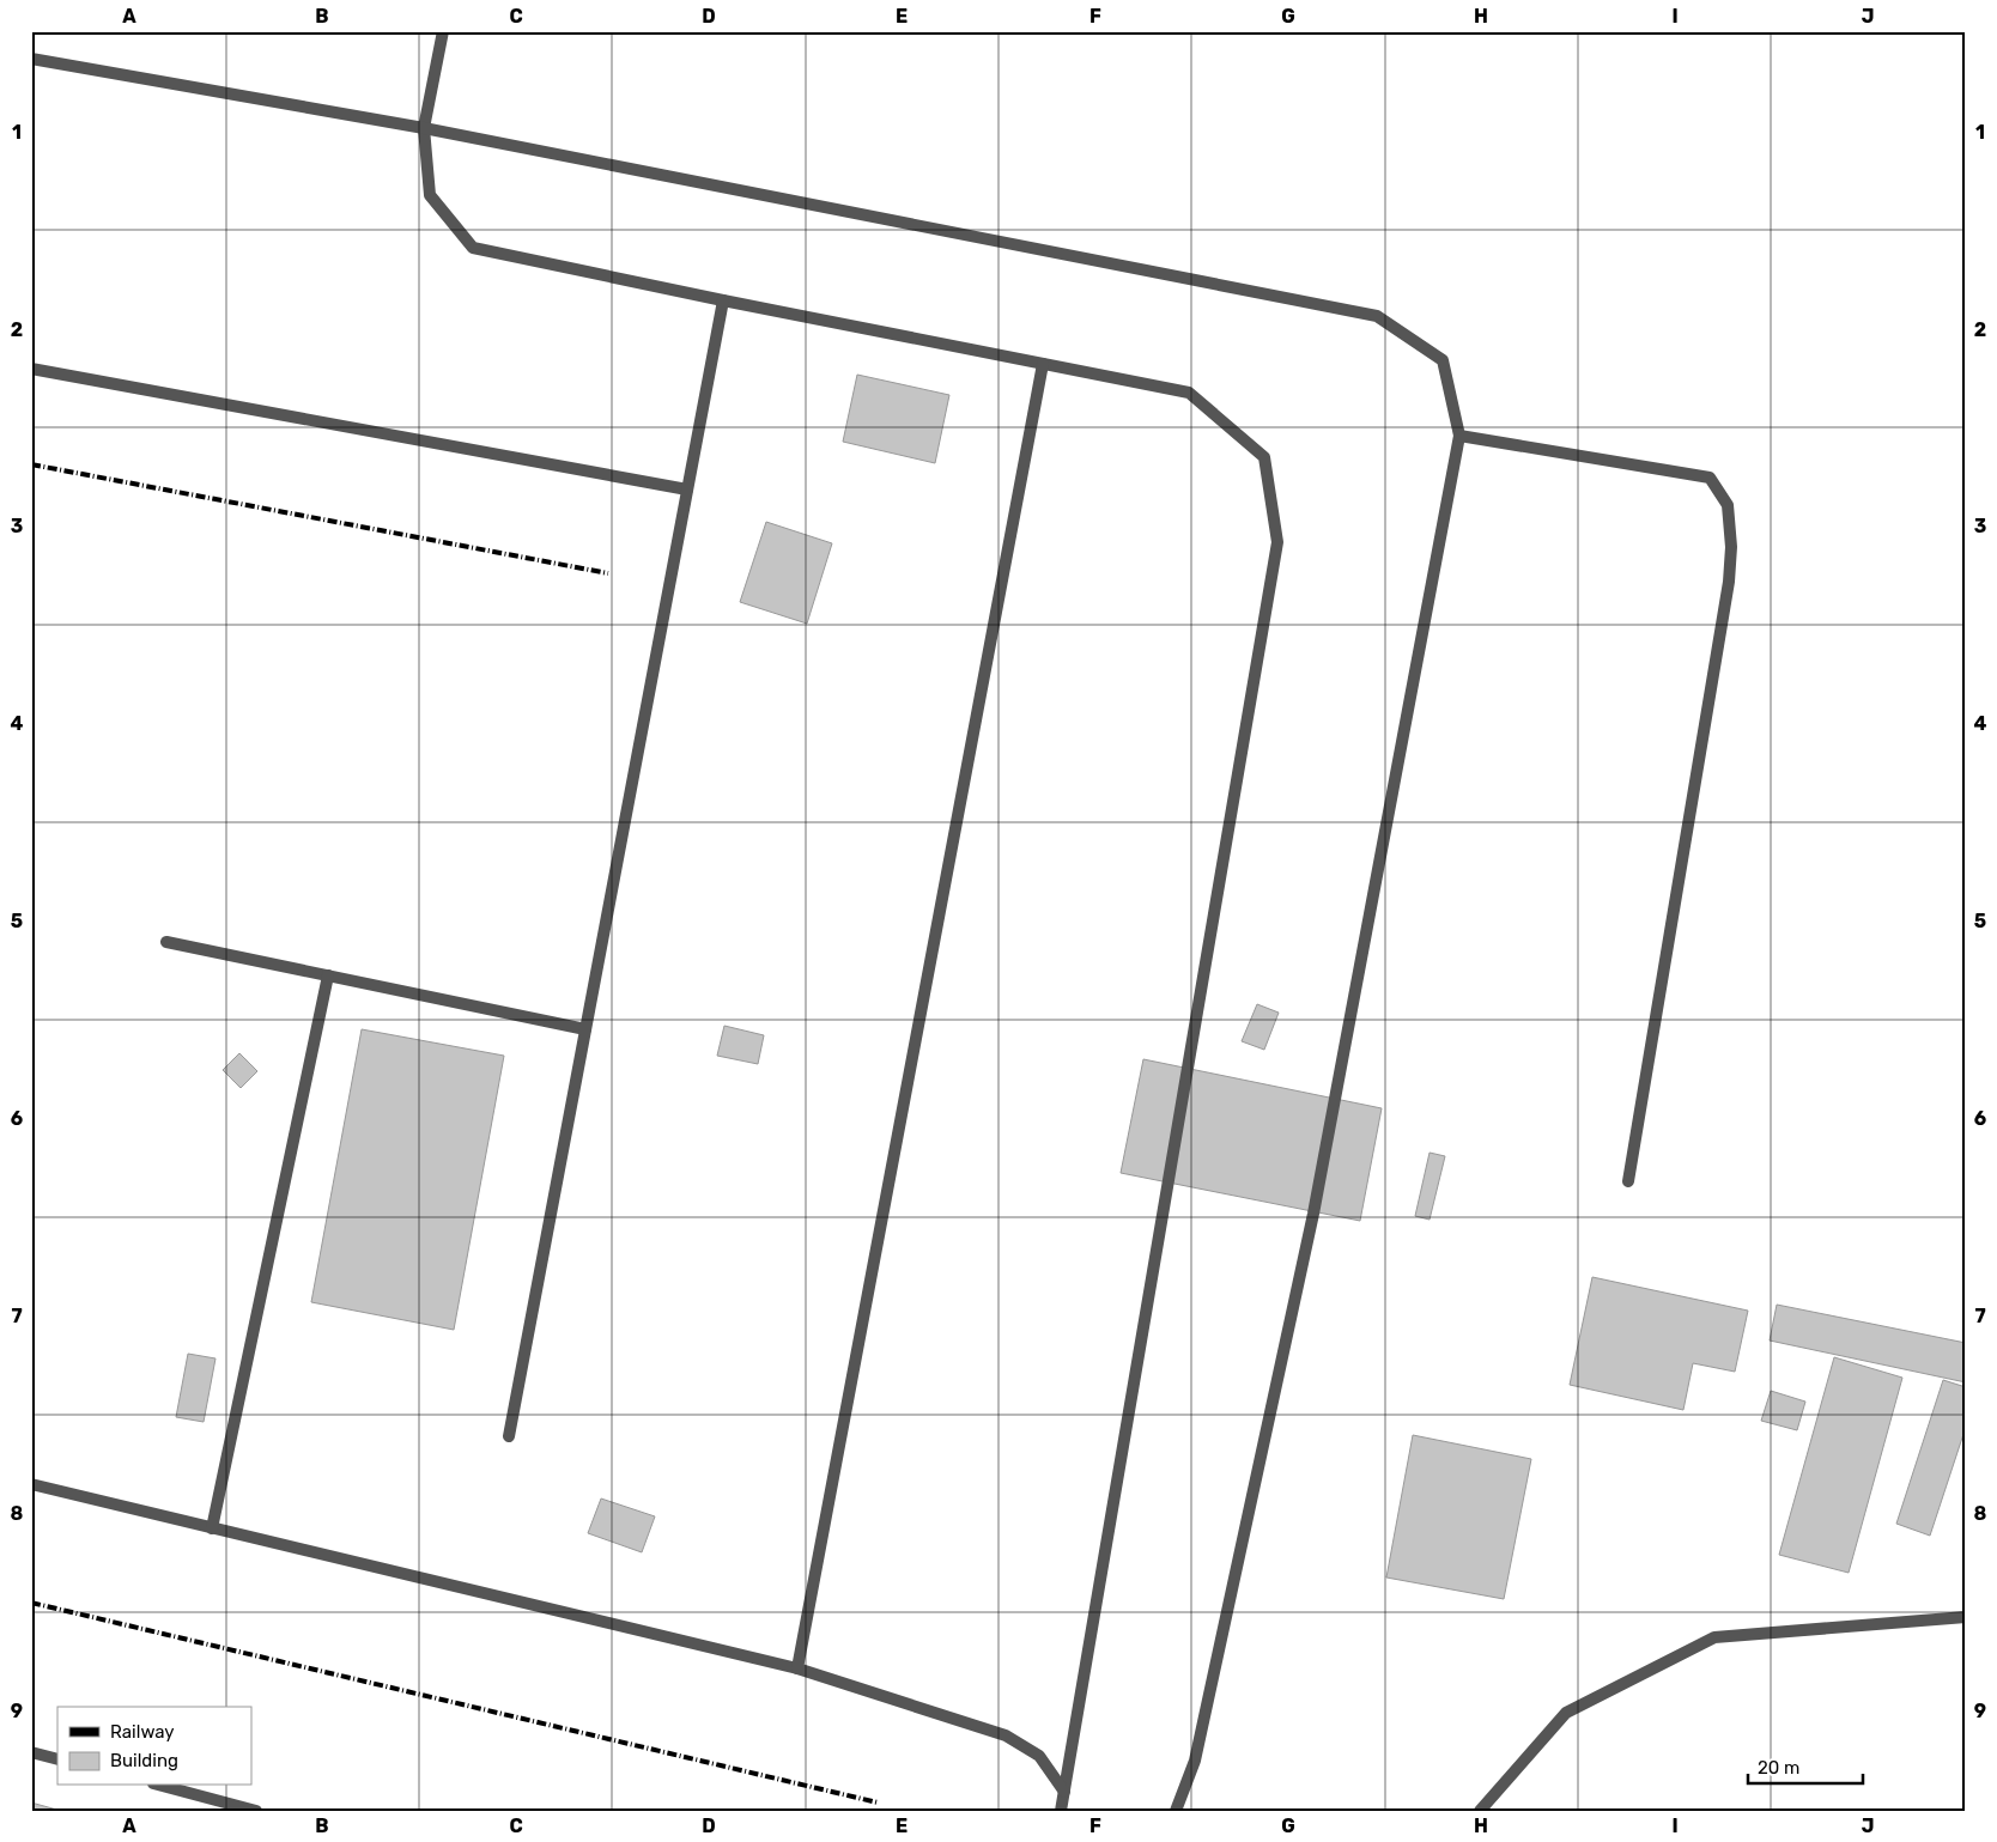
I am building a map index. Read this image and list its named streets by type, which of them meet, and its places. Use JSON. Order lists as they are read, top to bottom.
{
  "legend": ["Railway", "Building"],
  "scale_bar": "20 m",
  "grid": {
    "columns": [
      "A",
      "B",
      "C",
      "D",
      "E",
      "F",
      "G",
      "H",
      "I",
      "J"
    ],
    "rows": [
      "1",
      "2",
      "3",
      "4",
      "5",
      "6",
      "7",
      "8",
      "9"
    ]
  }
}
